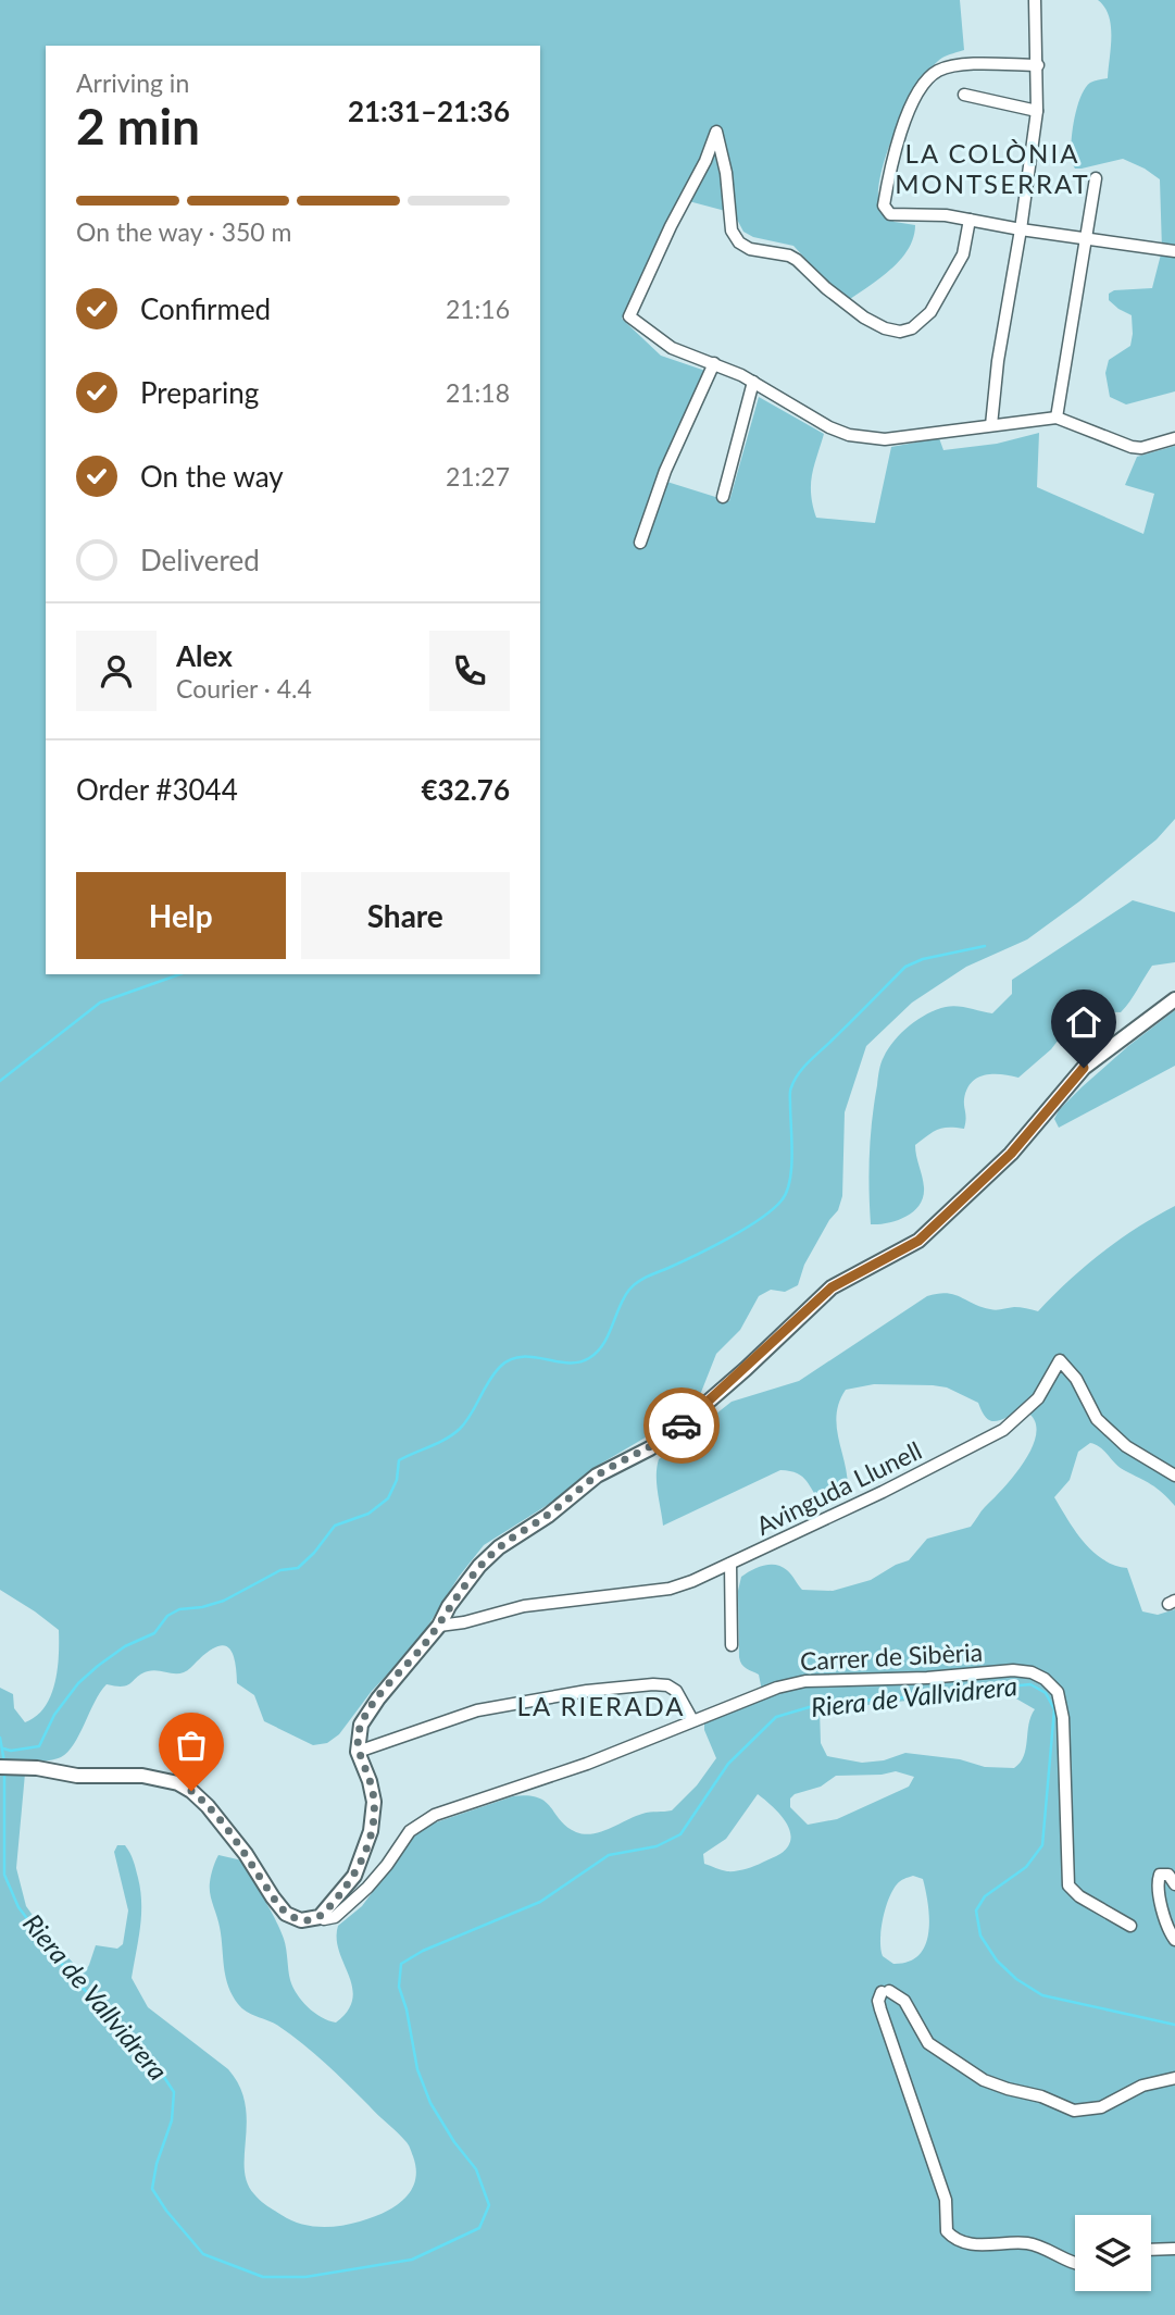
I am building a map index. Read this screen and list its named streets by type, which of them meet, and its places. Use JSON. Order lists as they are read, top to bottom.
{
  "streets": {
    "street": ["Avinguda Llunell", "Carrer de Sibèria"]
  },
  "districts": ["LA COLÒNIA MONTSERRAT", "LA RIERADA"],
  "water": ["Riera de Vallvidrera"],
  "page": {
    "heading": ["2 min", "Arriving in", "21:31–21:36"],
    "panel": [
      "Alex",
      "Courier · 4.4",
      "Order #3044",
      "€32.76"
    ],
    "bar": "On the way · 350 m",
    "list": [
      ["Confirmed", "21:16"],
      ["Preparing", "21:18"],
      ["On the way", "21:27"],
      "Delivered"
    ],
    "buttons": ["Help", "Share"]
  }
}
